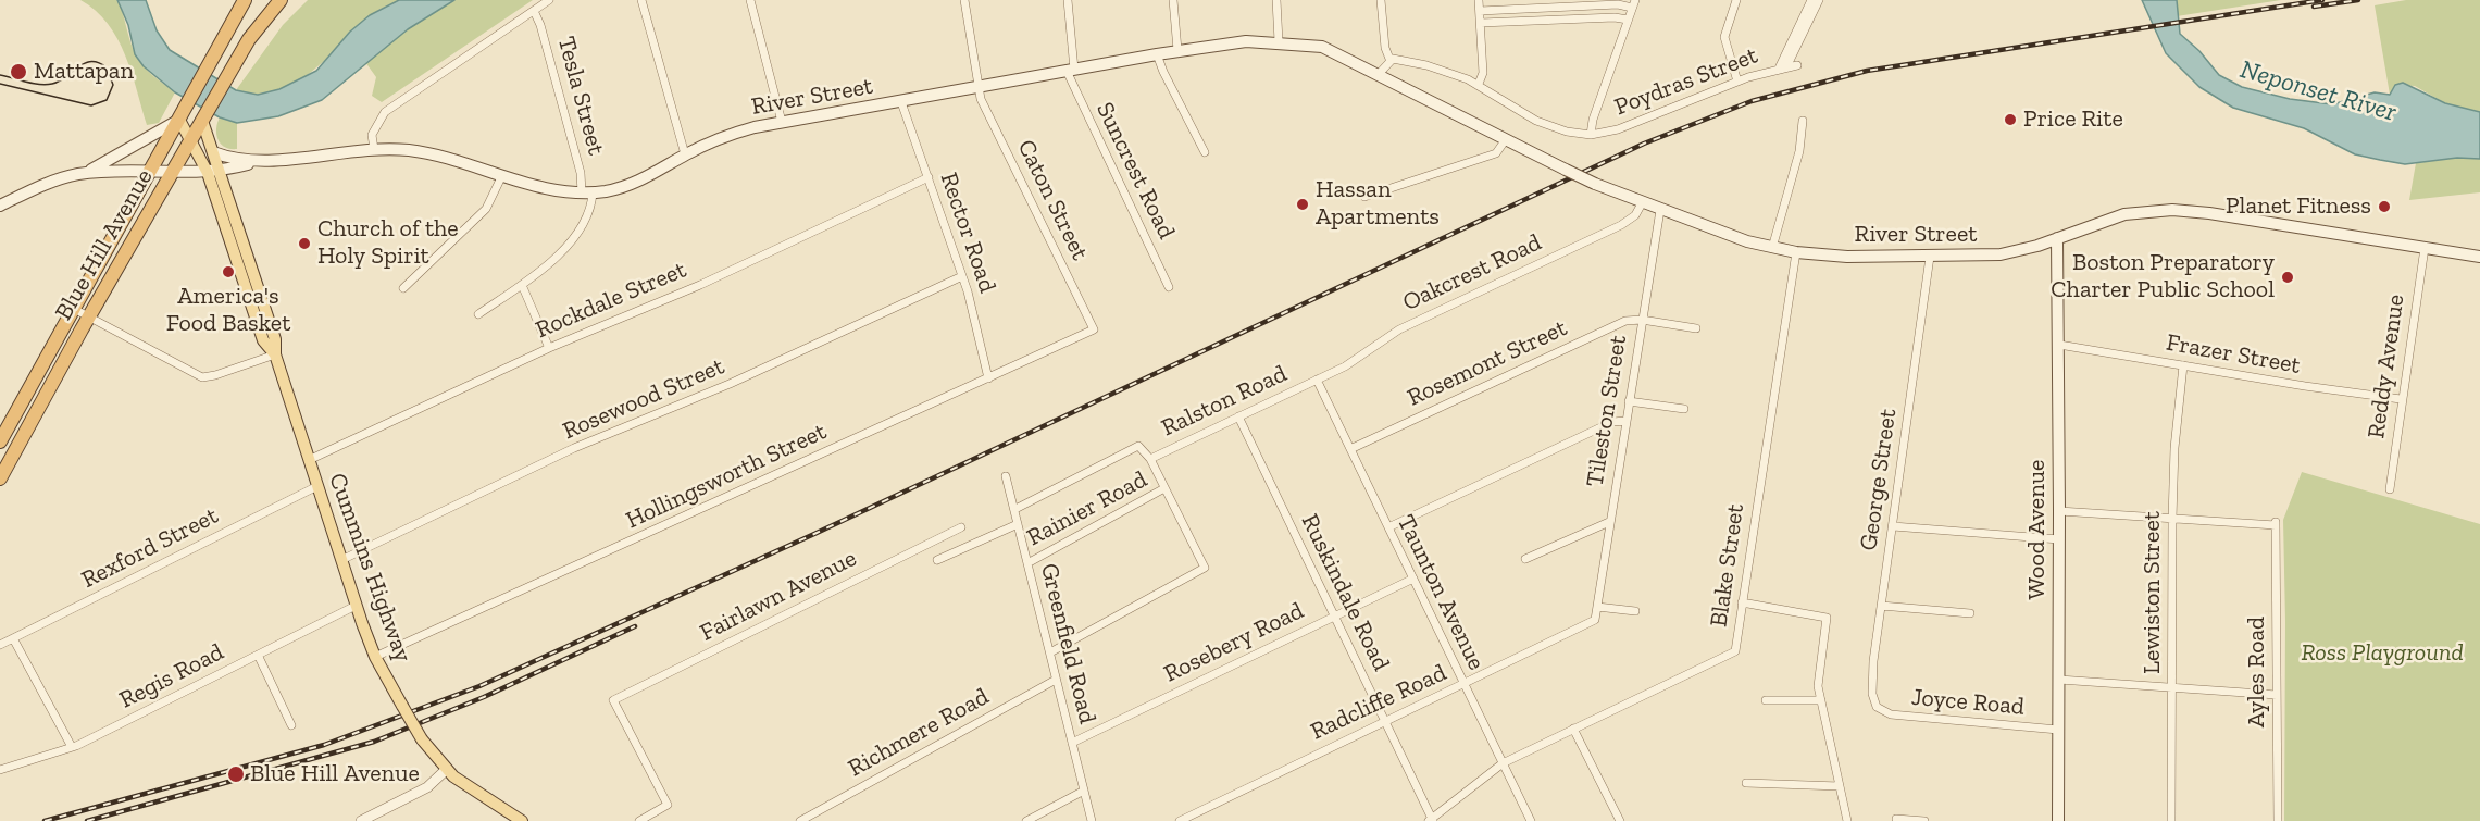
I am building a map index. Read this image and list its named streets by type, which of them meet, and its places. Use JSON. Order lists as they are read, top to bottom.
{
  "streets": {
    "highway": ["Blue Hill Avenue"],
    "main road": ["River Street", "Wood Avenue", "Cummins Highway"],
    "street": [
      "Poydras Street",
      "Tesla Street",
      "Suncrest Road",
      "Caton Street",
      "Rector Road",
      "Oakcrest Road",
      "Rockdale Street",
      "Frazer Street",
      "Rosemont Street",
      "Reddy Avenue",
      "Rosewood Street",
      "Ralston Road",
      "Tileston Street",
      "Hollingsworth Street",
      "George Street",
      "Rainier Road",
      "Rexford Street",
      "Blake Street",
      "Ruskindale Road",
      "Taunton Avenue",
      "Lewiston Street",
      "Fairlawn Avenue",
      "Rosebery Road",
      "Greenfield Road",
      "Ayles Road",
      "Regis Road",
      "Radcliffe Road",
      "Joyce Road",
      "Richmere Road"
    ]
  },
  "crossings": [
    ["Tesla Street", "River Street"],
    ["River Street", "Suncrest Road"],
    ["River Street", "Caton Street"],
    ["River Street", "Rector Road"],
    ["River Street", "Blue Hill Avenue"],
    ["River Street", "Oakcrest Road"],
    ["River Street", "Reddy Avenue"],
    ["River Street", "Tileston Street"],
    ["River Street", "George Street"],
    ["River Street", "Wood Avenue"],
    ["River Street", "Blake Street"],
    ["River Street", "Cummins Highway"],
    ["Caton Street", "Hollingsworth Street"],
    ["Rector Road", "Rockdale Street"],
    ["Rector Road", "Rosewood Street"],
    ["Rector Road", "Hollingsworth Street"],
    ["Blue Hill Avenue", "Cummins Highway"],
    ["Oakcrest Road", "Ralston Road"],
    ["Oakcrest Road", "Taunton Avenue"],
    ["Rockdale Street", "Cummins Highway"],
    ["Frazer Street", "Reddy Avenue"],
    ["Frazer Street", "Wood Avenue"],
    ["Frazer Street", "Lewiston Street"],
    ["Rosemont Street", "Tileston Street"],
    ["Rosemont Street", "Taunton Avenue"],
    ["Rosewood Street", "Cummins Highway"],
    ["Ralston Road", "Ruskindale Road"],
    ["Ralston Road", "Taunton Avenue"],
    ["Ralston Road", "Greenfield Road"],
    ["Tileston Street", "Radcliffe Road"],
    ["Hollingsworth Street", "Cummins Highway"],
    ["George Street", "Joyce Road"],
    ["Rainier Road", "Greenfield Road"],
    ["Wood Avenue", "Joyce Road"],
    ["Rexford Street", "Cummins Highway"],
    ["Blake Street", "Ruskindale Road"],
    ["Blake Street", "Taunton Avenue"],
    ["Cummins Highway", "Regis Road"],
    ["Ruskindale Road", "Rosebery Road"],
    ["Ruskindale Road", "Radcliffe Road"],
    ["Taunton Avenue", "Rosebery Road"],
    ["Taunton Avenue", "Radcliffe Road"],
    ["Lewiston Street", "Ayles Road"],
    ["Rosebery Road", "Greenfield Road"],
    ["Greenfield Road", "Richmere Road"]
  ],
  "water": ["Neponset River"],
  "parks": ["Ross Playground"],
  "places": [
    "Mattapan",
    "Price Rite",
    "Hassan Apartments",
    "Planet Fitness",
    "Church of the Holy Spirit",
    "America's Food Basket",
    "Boston Preparatory Charter Public School",
    "Blue Hill Avenue"
  ]
}
